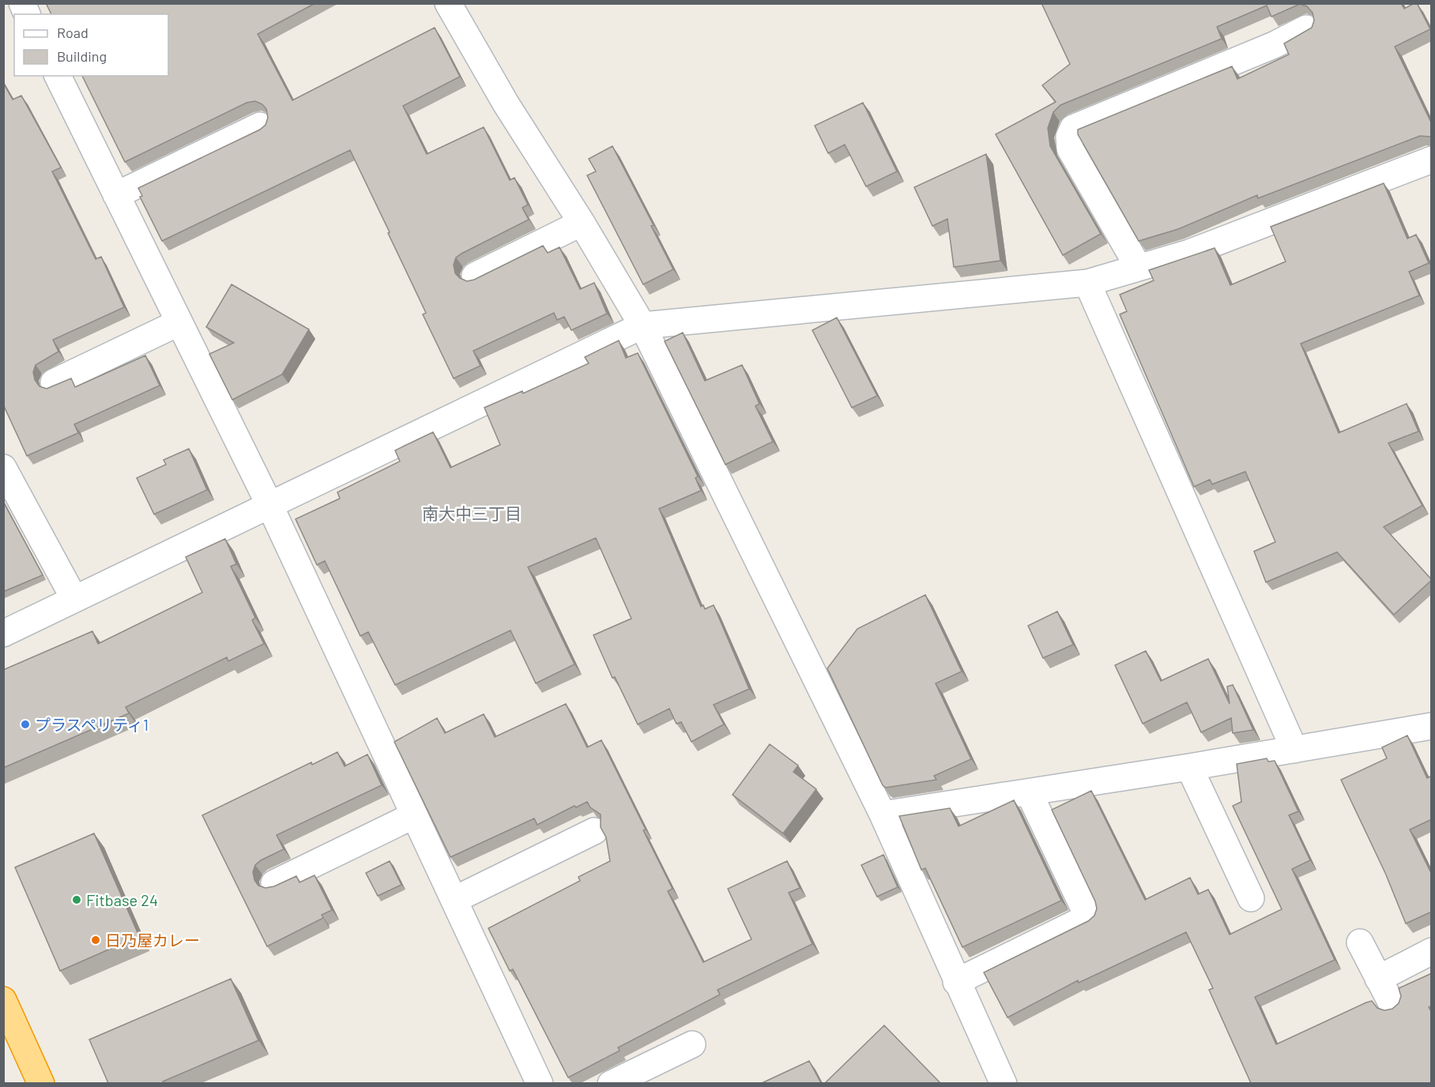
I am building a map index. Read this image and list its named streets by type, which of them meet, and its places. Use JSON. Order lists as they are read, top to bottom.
{
  "districts": ["南大中三丁目"],
  "places": ["プラスペリティ1", "Fitbase 24", "日乃屋カレー"],
  "legend": ["Road", "Building"]
}
